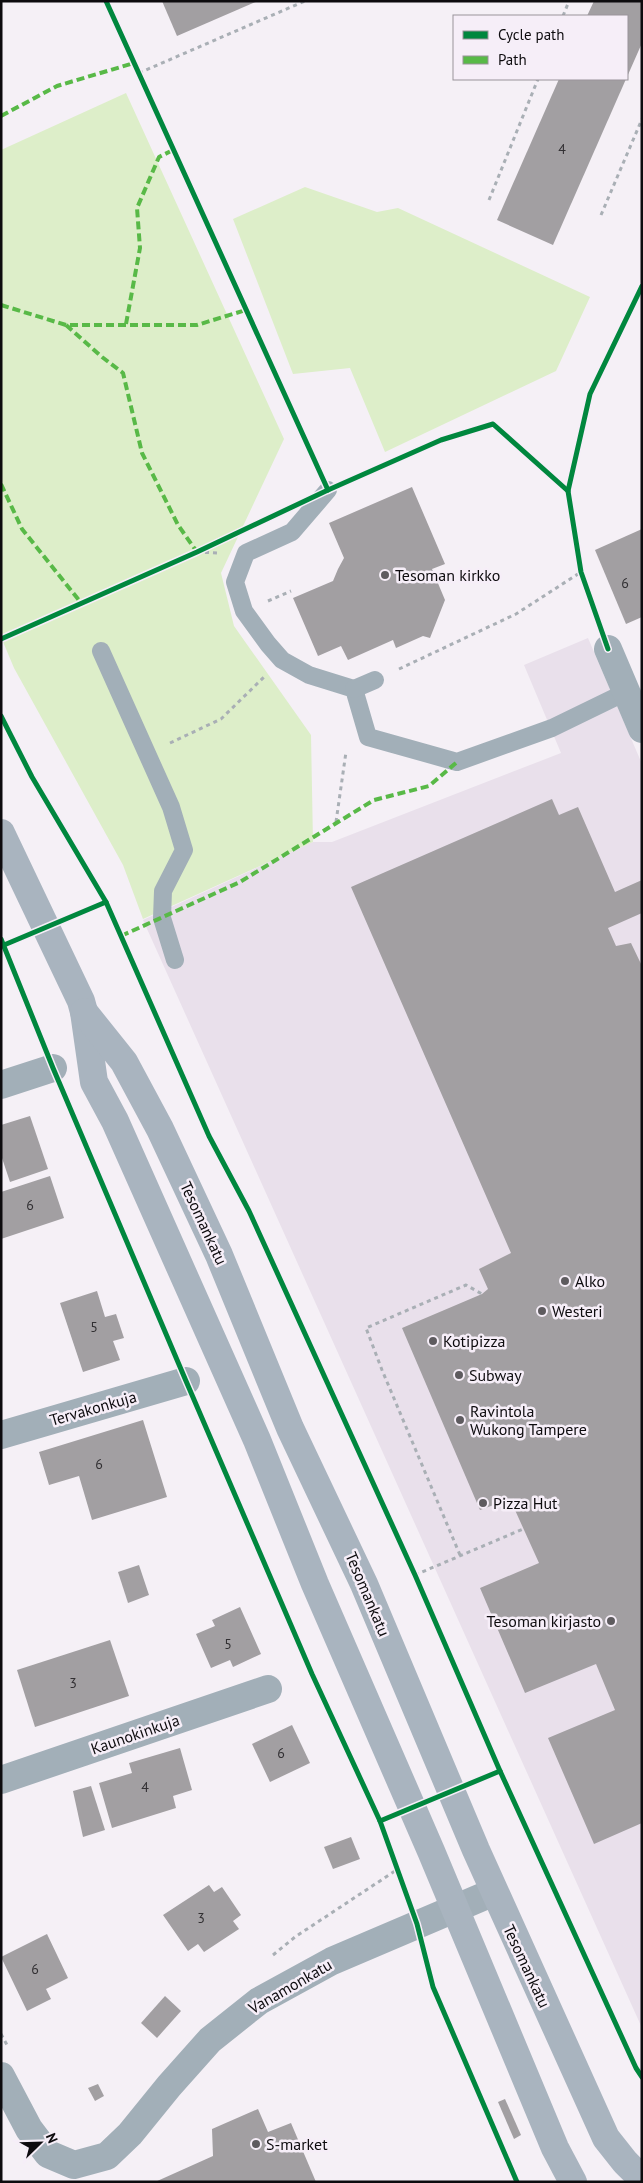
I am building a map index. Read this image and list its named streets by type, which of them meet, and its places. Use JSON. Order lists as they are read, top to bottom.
{
  "streets": {
    "main road": ["Tesomankatu"],
    "street": ["Tervakonkuja", "Kaunokinkuja", "Vanamonkatu"]
  },
  "crossings": [
    ["Tesomankatu", "Vanamonkatu"]
  ],
  "places": [
    "Tesoman kirkko",
    "Alko",
    "Westeri",
    "Kotipizza",
    "Subway",
    "Ravintola Wukong Tampere",
    "Pizza Hut",
    "Tesoman kirjasto",
    "S-market"
  ],
  "house_numbers": [
    "4",
    "6",
    "6",
    "5",
    "6",
    "5",
    "3",
    "6",
    "4",
    "3",
    "6"
  ],
  "legend": ["Cycle path", "Path"],
  "north": "top right"
}
